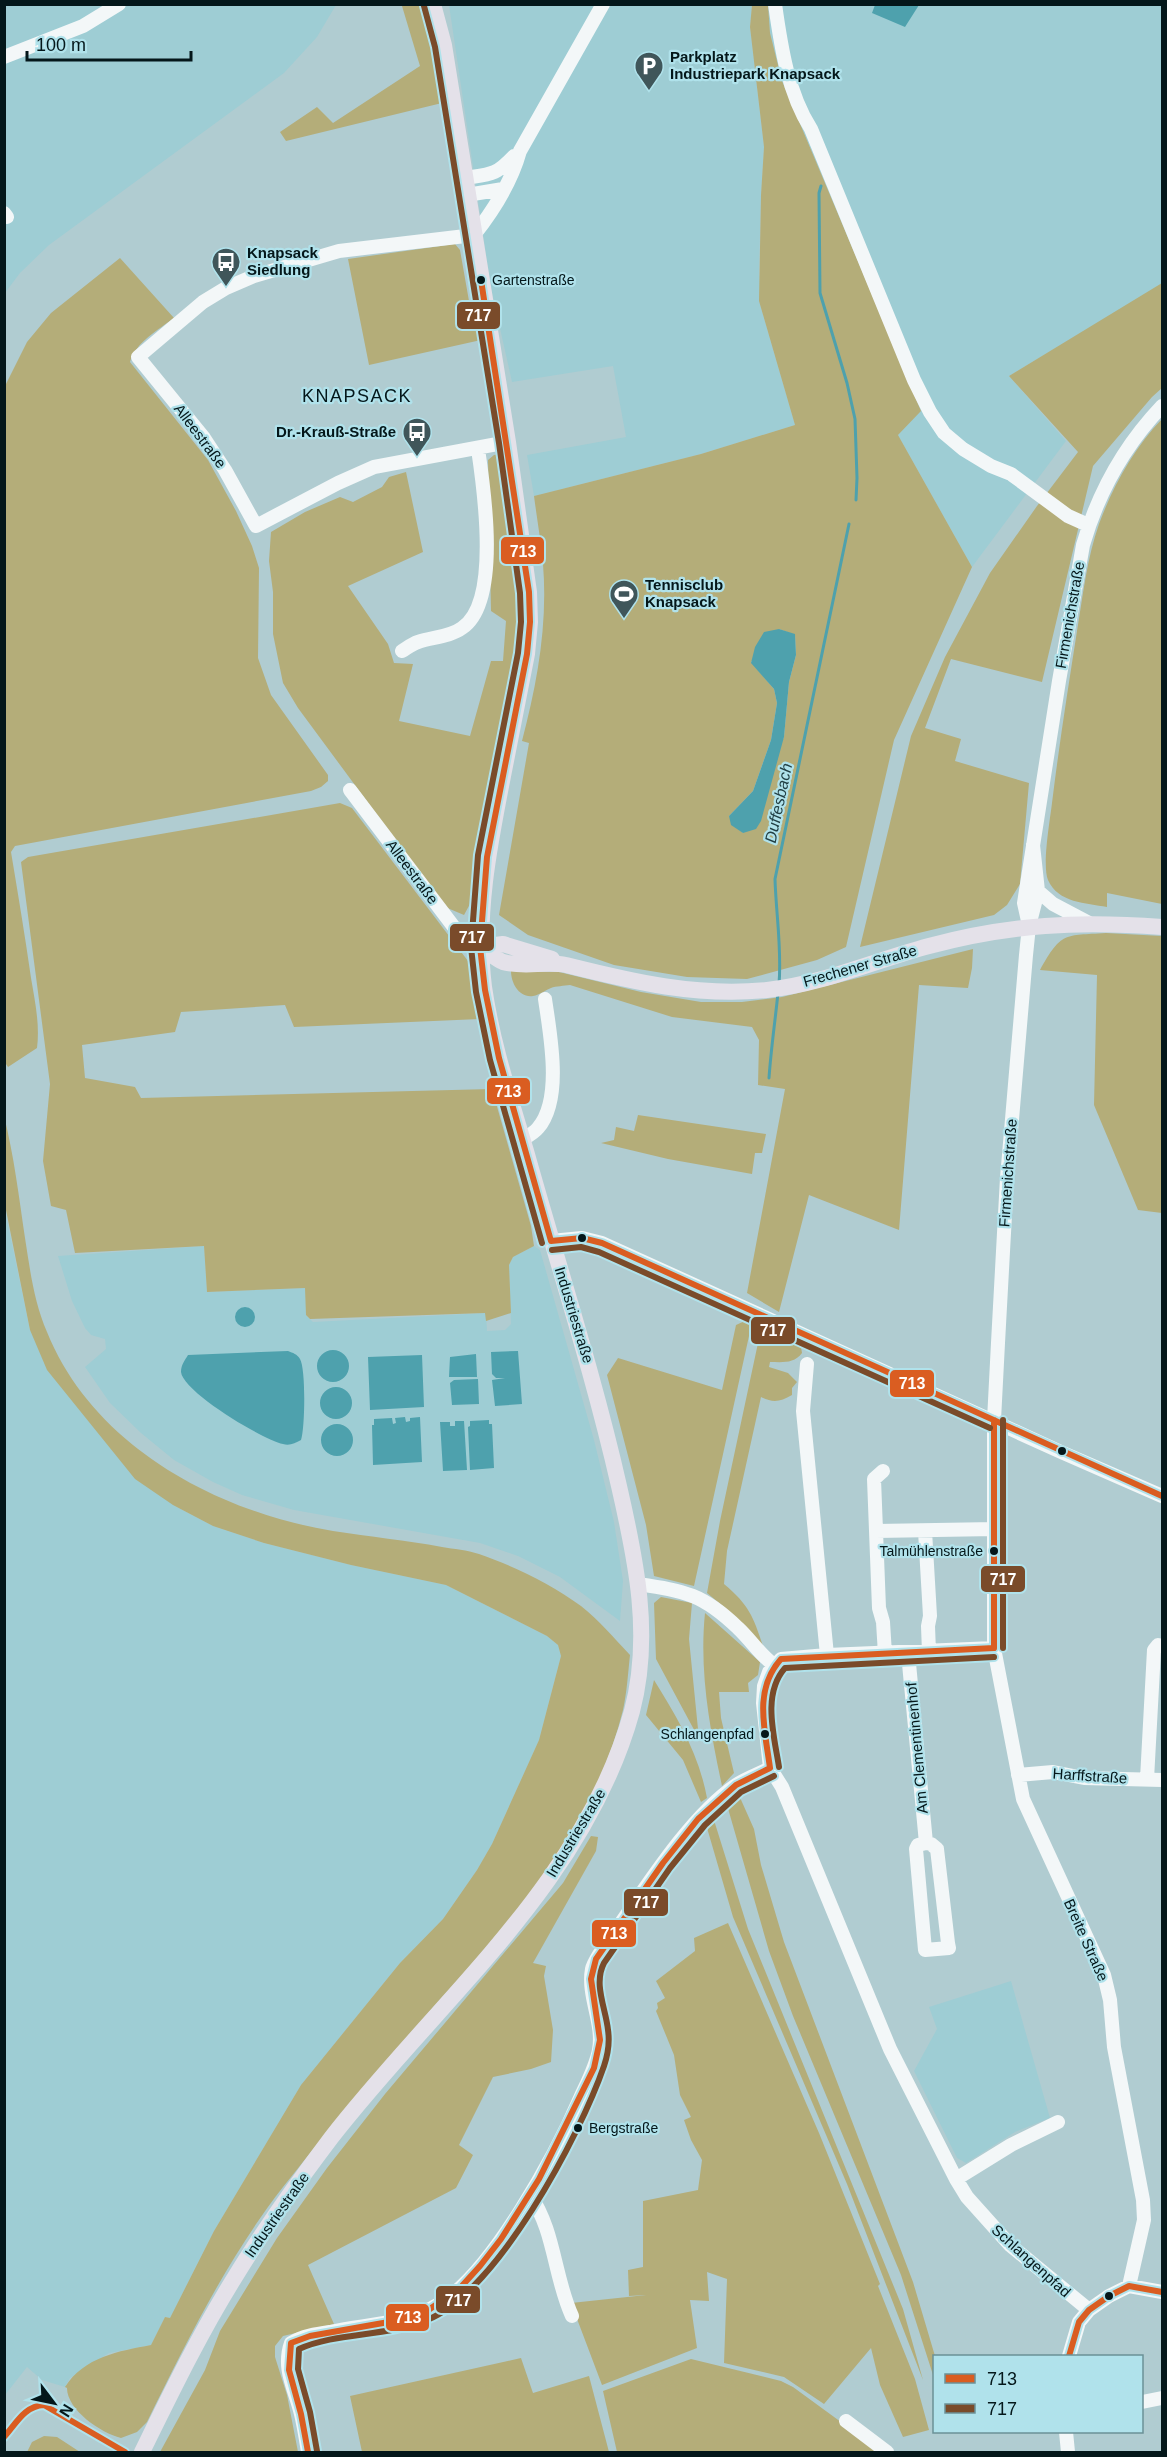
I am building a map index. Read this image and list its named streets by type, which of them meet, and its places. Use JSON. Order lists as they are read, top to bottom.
{
  "streets": {
    "main road": ["Frechener Straße", "Industriestraße"],
    "street": [
      "Alleestraße",
      "Firmenichstraße",
      "Am Clementinenhof",
      "Harffstraße",
      "Breite Straße",
      "Schlangenpfad"
    ]
  },
  "crossings": [
    ["Alleestraße", "Frechener Straße"],
    ["Alleestraße", "Industriestraße"],
    ["Firmenichstraße", "Frechener Straße"],
    ["Firmenichstraße", "Breite Straße"],
    ["Frechener Straße", "Industriestraße"],
    ["Harffstraße", "Breite Straße"]
  ],
  "districts": ["KNAPSACK"],
  "water": ["Duffesbach"],
  "places": {
    "parking": ["Parkplatz Industriepark Knapsack"],
    "other": [
      "Gartenstraße",
      "Talmühlenstraße",
      "Schlangenpfad",
      "Bergstraße"
    ],
    "bus stop": ["Knapsack Siedlung", "Dr.-Krauß-Straße"],
    "sports": ["Tennisclub Knapsack"]
  },
  "lines": ["transit line 717", "transit line 713"],
  "legend": ["713", "717"],
  "scale_bar": "100 m",
  "north": "bottom right"
}
